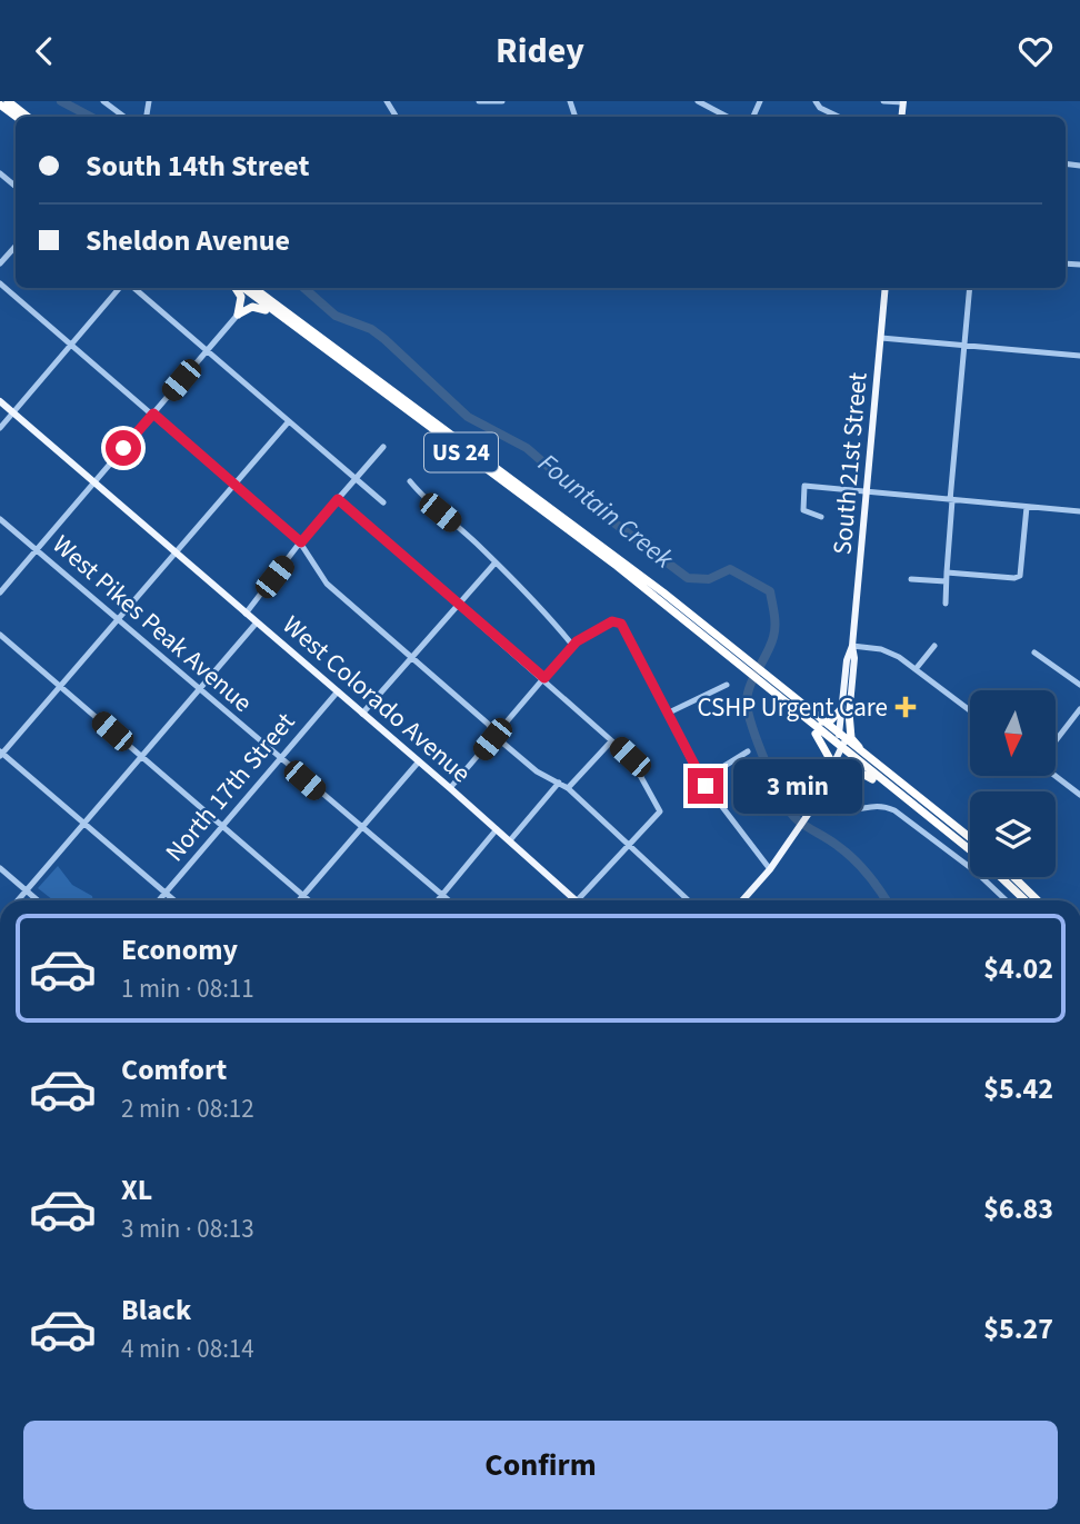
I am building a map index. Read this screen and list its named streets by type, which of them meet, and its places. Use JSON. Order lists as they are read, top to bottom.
{
  "streets": {
    "highway": ["US 24"],
    "main road": ["South 21st Street", "West Colorado Avenue"],
    "street": ["West Pikes Peak Avenue", "North 17th Street"]
  },
  "crossings": [
    ["US 24", "South 21st Street"],
    ["West Pikes Peak Avenue", "North 17th Street"],
    ["West Colorado Avenue", "North 17th Street"]
  ],
  "water": ["Fountain Creek"],
  "places": {
    "health": ["CSHP Urgent Care"]
  },
  "north": "bottom",
  "page": {
    "header": "Ridey",
    "banner": ["South 14th Street", "Sheldon Avenue"],
    "bubble": "3 min",
    "list": [
      {
        "name": "Economy",
        "note": "1 min · 08:11",
        "value": "$4.02"
      },
      {
        "name": "Comfort",
        "note": "2 min · 08:12",
        "value": "$5.42"
      },
      {
        "name": "XL",
        "note": "3 min · 08:13",
        "value": "$6.83"
      },
      {
        "name": "Black",
        "note": "4 min · 08:14",
        "value": "$5.27"
      }
    ],
    "buttons": "Confirm"
  }
}
